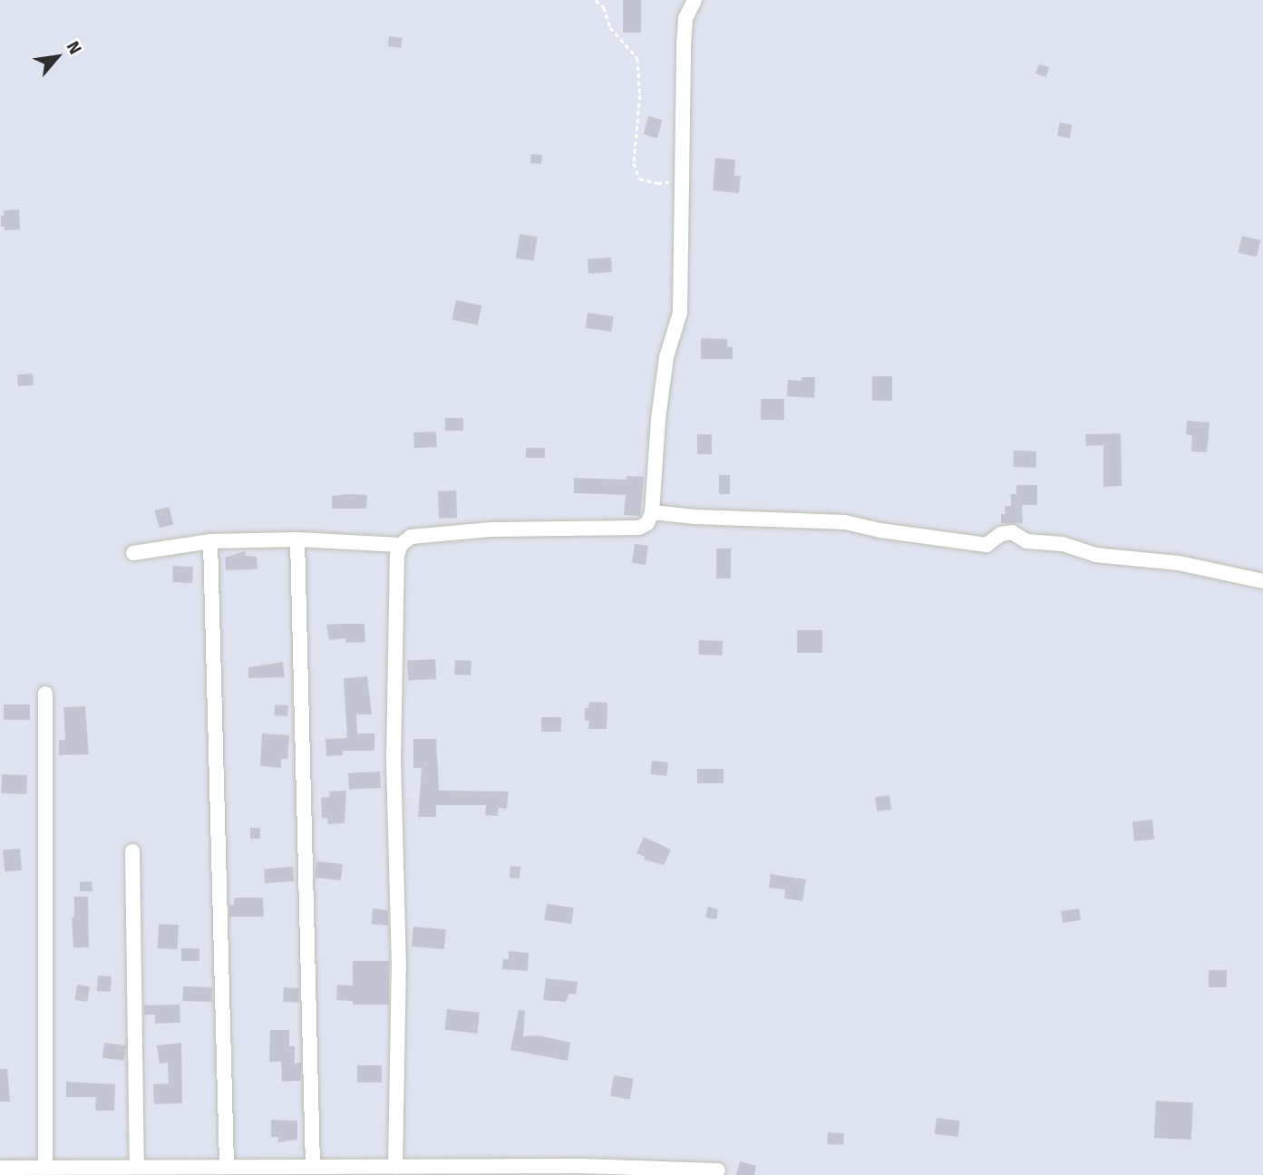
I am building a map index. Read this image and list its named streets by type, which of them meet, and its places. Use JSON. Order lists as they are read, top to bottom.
{
  "north": "top right"
}
